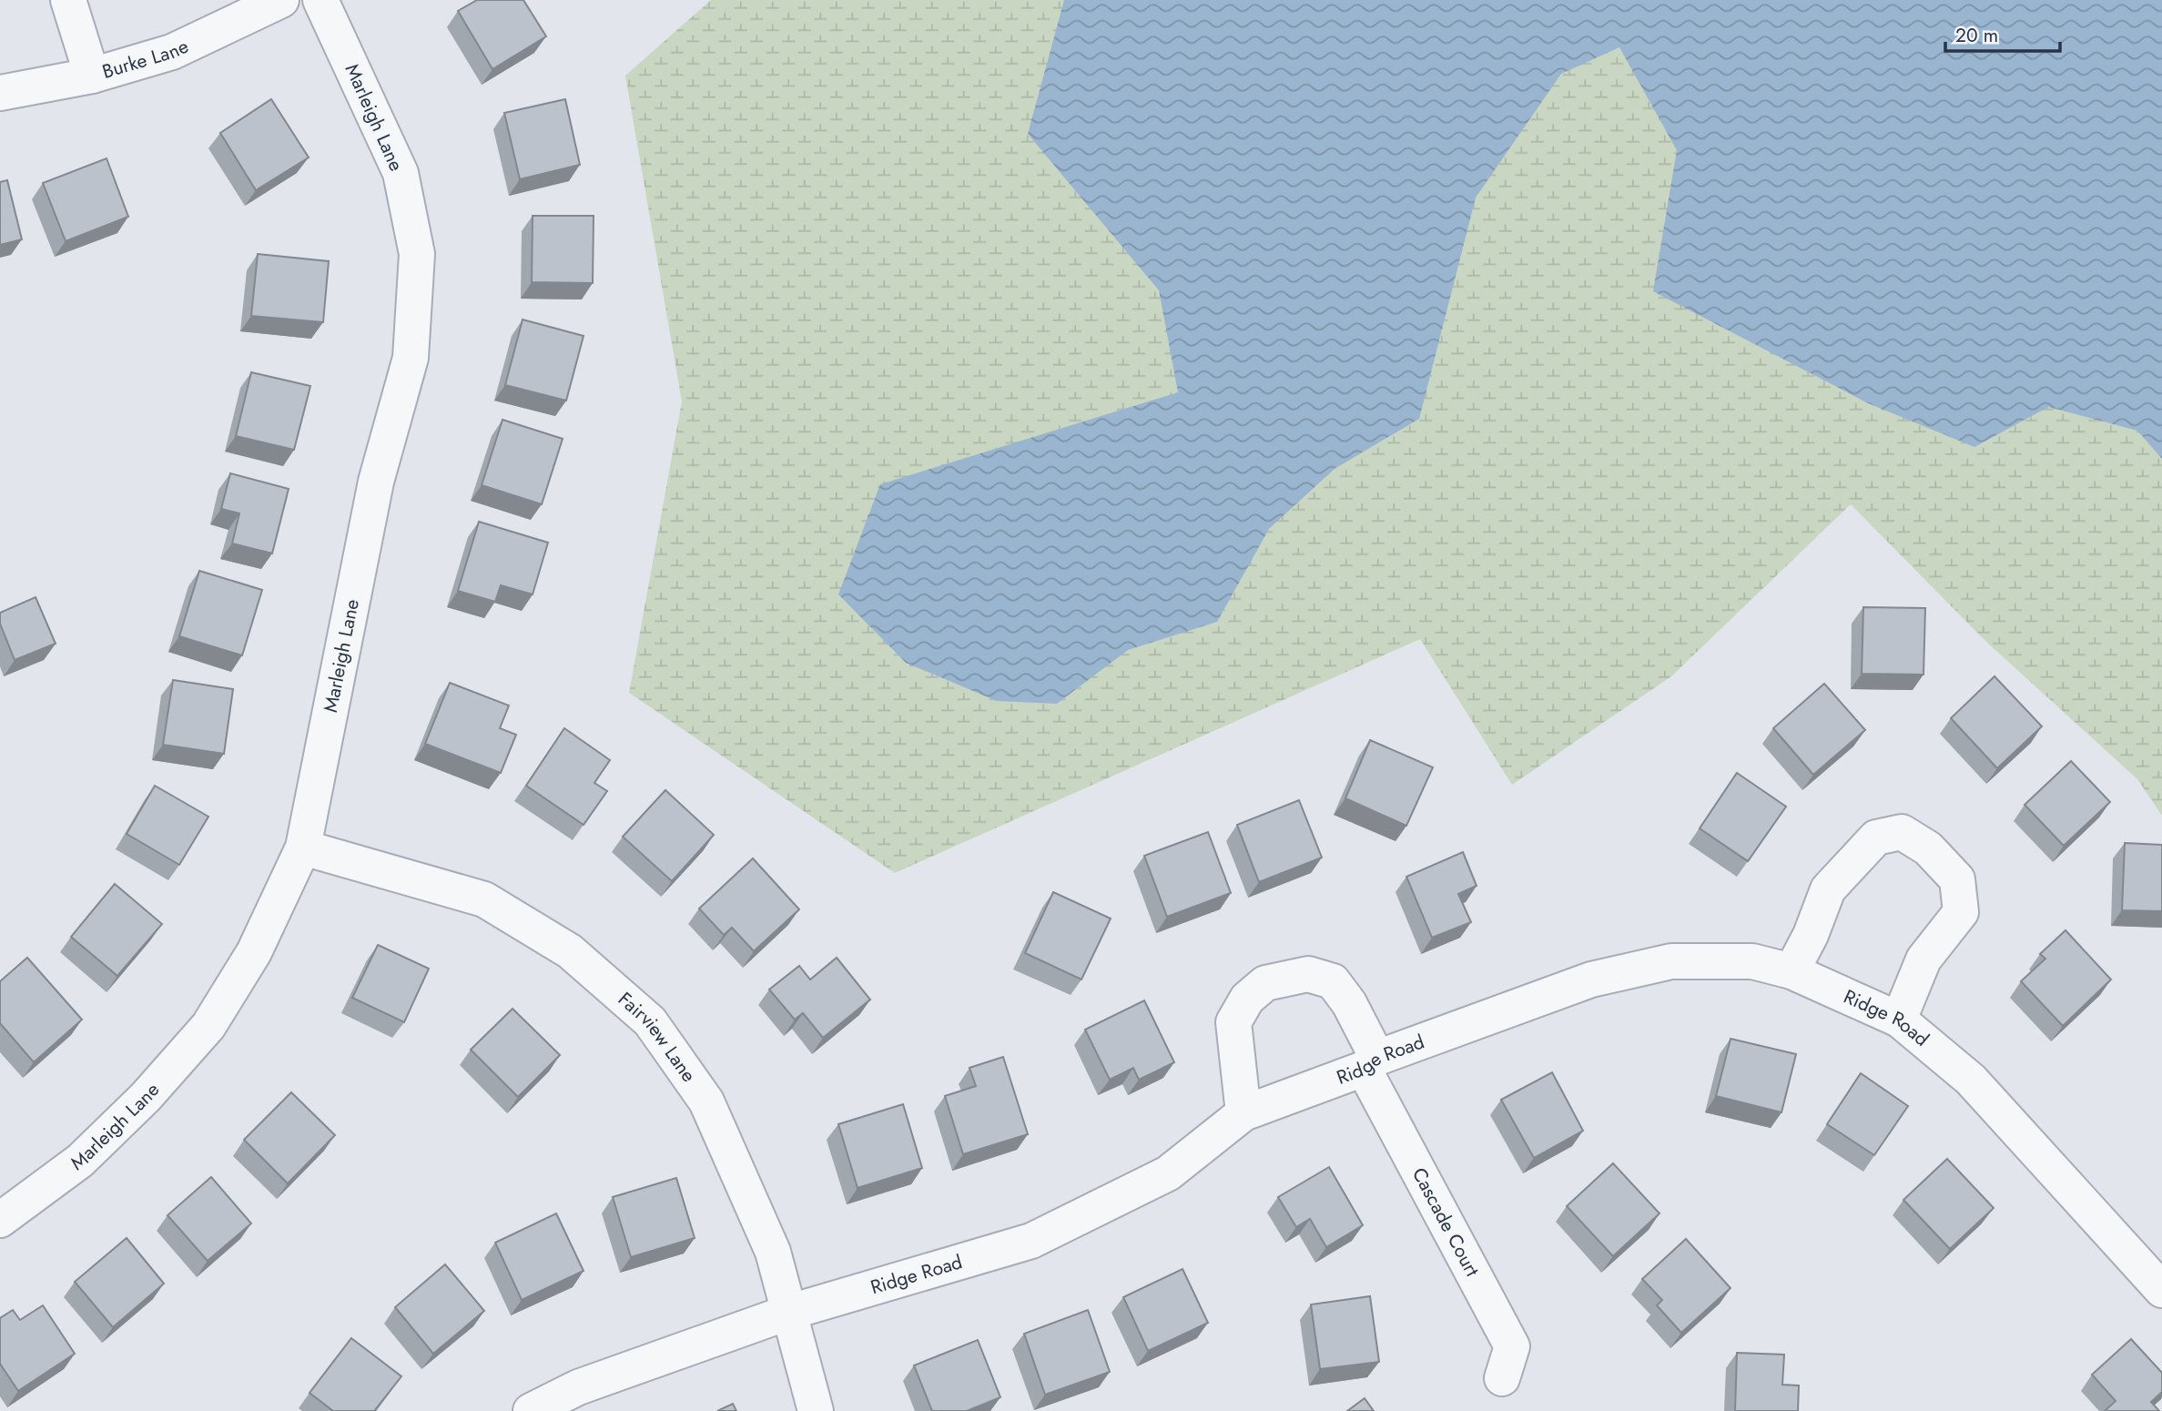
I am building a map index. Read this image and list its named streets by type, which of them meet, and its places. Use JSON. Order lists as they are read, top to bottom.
{
  "streets": {
    "street": [
      "Burke Lane",
      "Marleigh Lane",
      "Ridge Road",
      "Fairview Lane",
      "Cascade Court"
    ]
  },
  "crossings": [
    ["Marleigh Lane", "Fairview Lane"],
    ["Ridge Road", "Fairview Lane"],
    ["Ridge Road", "Cascade Court"]
  ],
  "scale_bar": "20 m"
}
